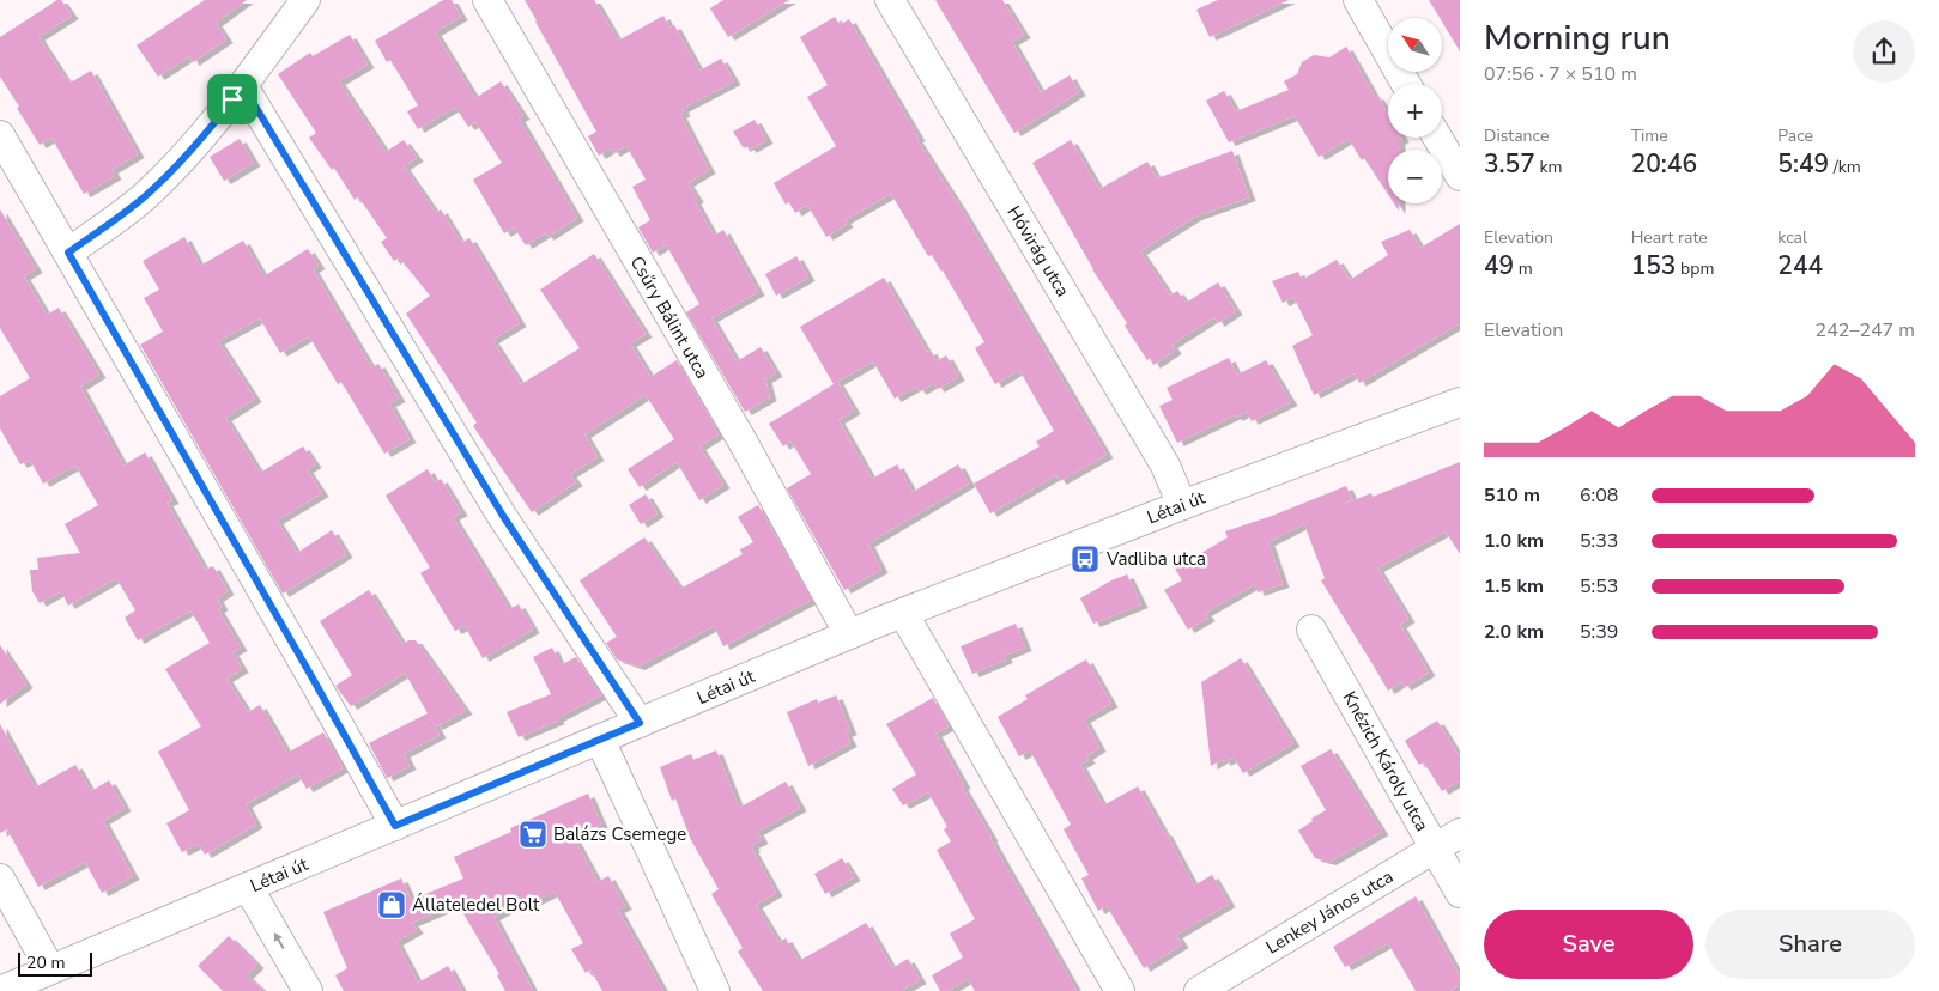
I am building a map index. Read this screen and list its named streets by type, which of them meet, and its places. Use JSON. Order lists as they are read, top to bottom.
{
  "streets": {
    "street": [
      "Hóvirág utca",
      "Csűry Bálint utca",
      "Létai út",
      "Knézich Károly utca",
      "Lenkey János utca"
    ]
  },
  "crossings": [
    ["Hóvirág utca", "Létai út"],
    ["Csűry Bálint utca", "Létai út"],
    ["Knézich Károly utca", "Lenkey János utca"]
  ],
  "places": {
    "bus stop": ["Vadliba utca"],
    "supermarket": ["Balázs Csemege"],
    "shop": ["Állateledel Bolt"]
  },
  "scale_bar": "20 m",
  "north": "top left",
  "page": {
    "heading": ["Morning run", "07:56 · 7 × 510 m"],
    "map_buttons": ["+", "−"],
    "stats": [
      ["Distance", "3.57 km"],
      ["Time", "20:46"],
      ["Pace", "5:49 /km"],
      ["Elevation", "49 m"],
      ["Heart rate", "153 bpm"],
      ["kcal", "244"]
    ],
    "chart": ["Elevation", "242–247 m"],
    "list": [
      {
        "name": "510 m",
        "note": "6:08"
      },
      {
        "name": "1.0 km",
        "note": "5:33"
      },
      {
        "name": "1.5 km",
        "note": "5:53"
      },
      {
        "name": "2.0 km",
        "note": "5:39"
      }
    ],
    "buttons": ["Save", "Share"],
    "scale": "20 m"
  }
}
